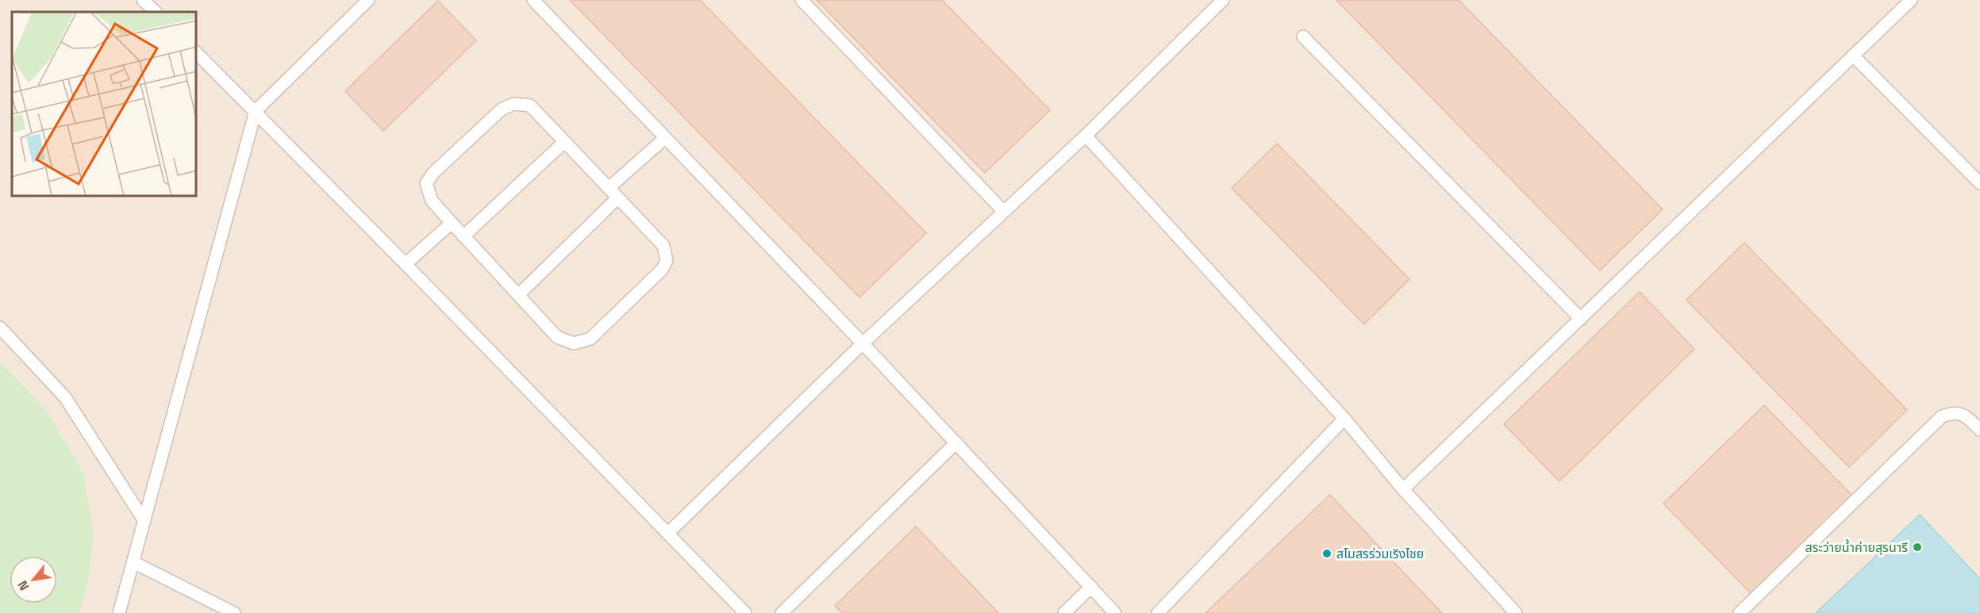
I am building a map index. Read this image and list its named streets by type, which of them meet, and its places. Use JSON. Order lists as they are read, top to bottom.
{
  "places": ["สระว่ายนํ้าค่ายสุรนารี", "สโมสรร่วมเริงไชย"],
  "north": "bottom left"
}
